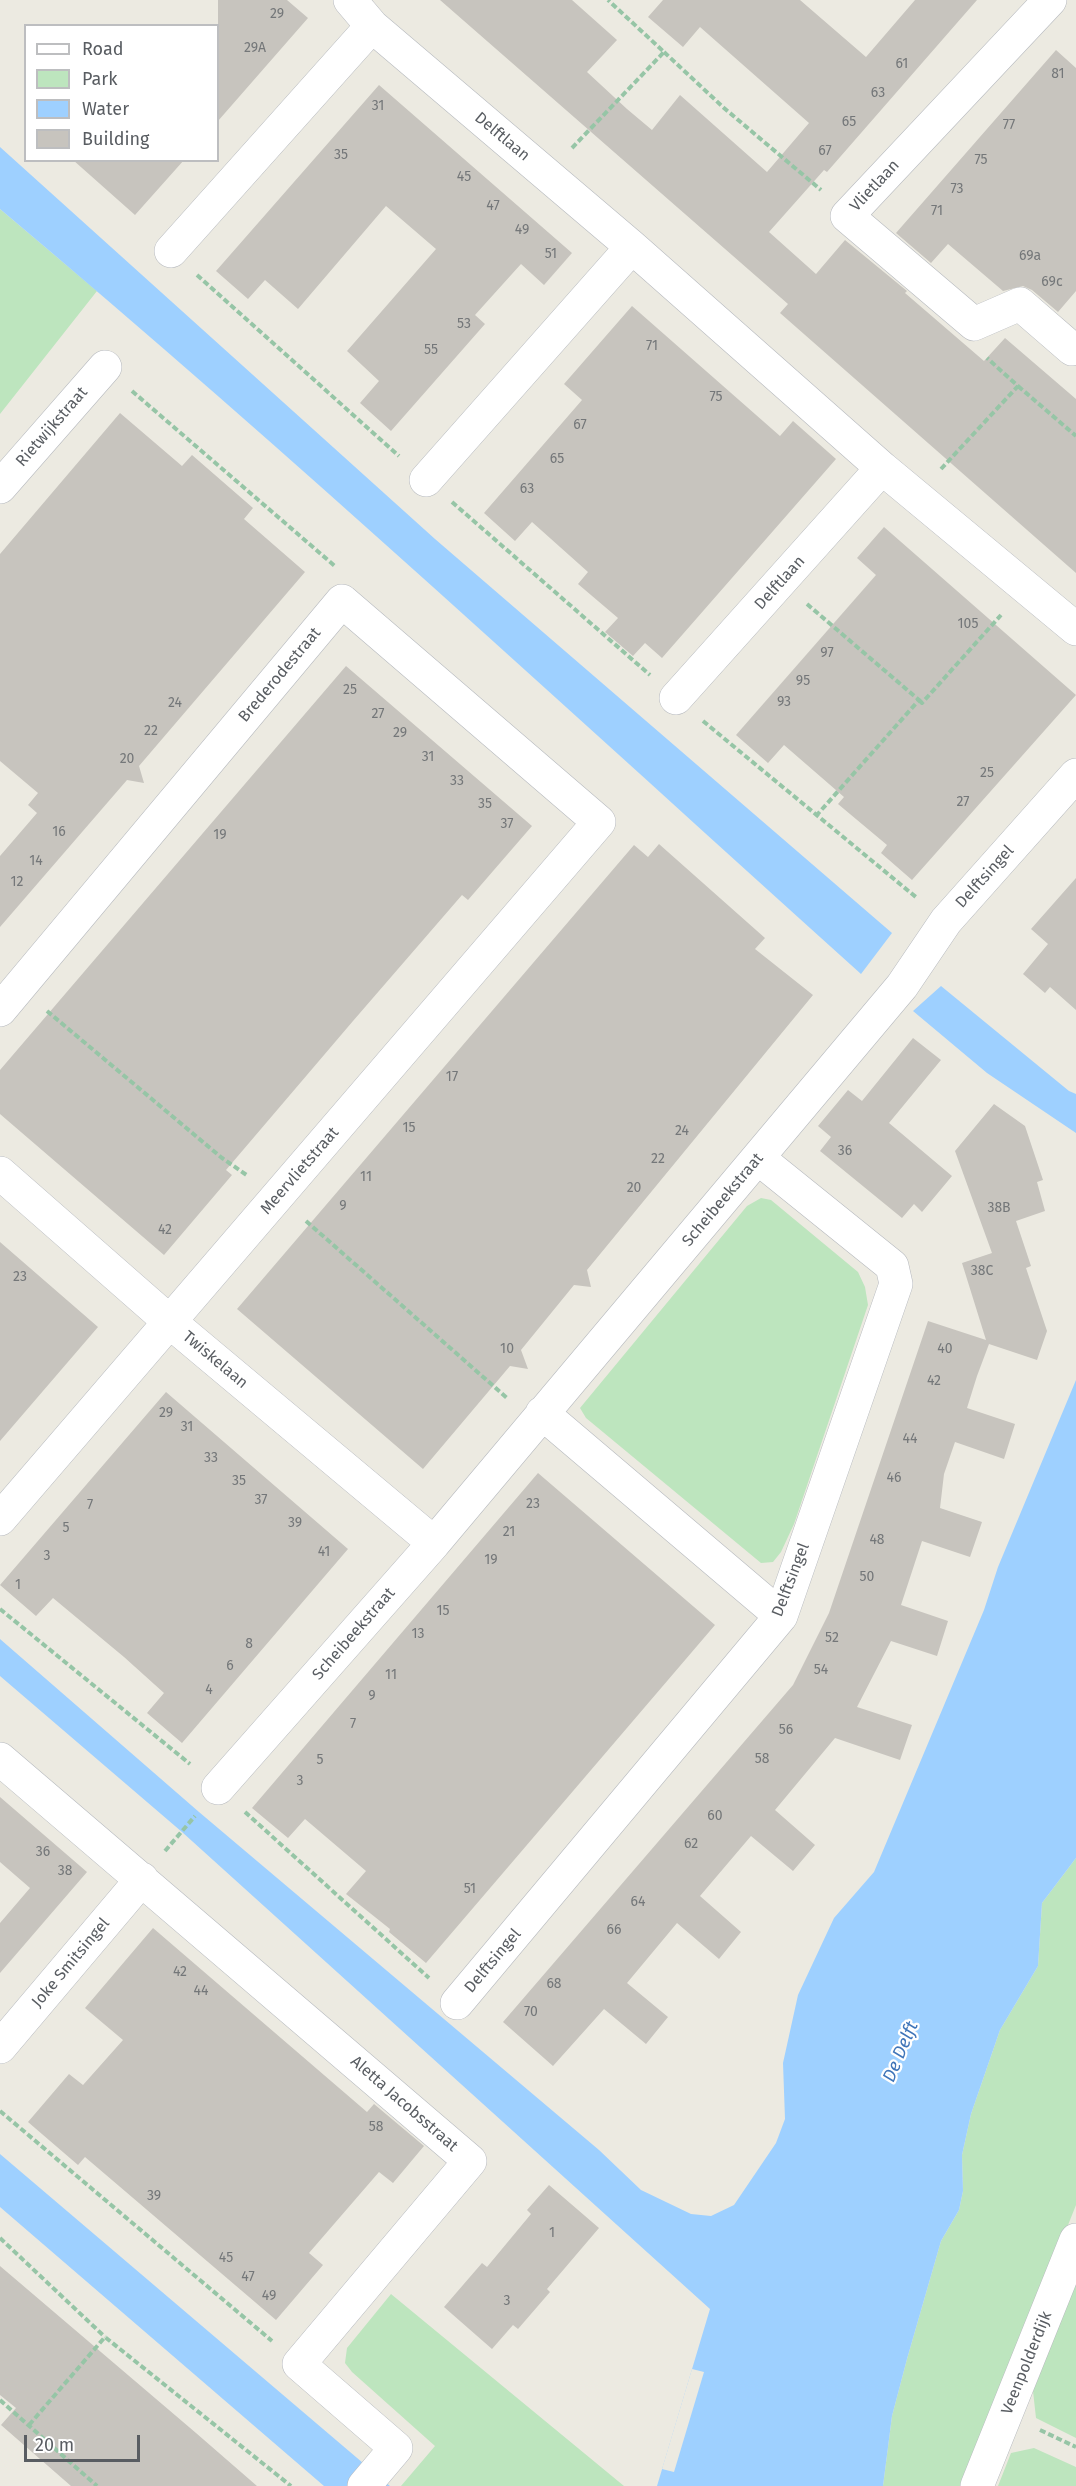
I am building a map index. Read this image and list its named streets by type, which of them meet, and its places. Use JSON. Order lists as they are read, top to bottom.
{
  "streets": {
    "street": [
      "Delftlaan",
      "Vlietlaan",
      "Rietwijkstraat",
      "Brederodestraat",
      "Delftsingel",
      "Meervlietstraat",
      "Scheibeekstraat",
      "Twiskelaan",
      "Joke Smitsingel",
      "Aletta Jacobsstraat",
      "Veenpolderdijk"
    ]
  },
  "crossings": [
    ["Brederodestraat", "Meervlietstraat"],
    ["Delftsingel", "Scheibeekstraat"],
    ["Meervlietstraat", "Twiskelaan"],
    ["Scheibeekstraat", "Twiskelaan"],
    ["Joke Smitsingel", "Aletta Jacobsstraat"]
  ],
  "water": ["De Delft"],
  "house_numbers": [
    "29",
    "29A",
    "61",
    "81",
    "63",
    "31",
    "65",
    "77",
    "67",
    "35",
    "75",
    "45",
    "73",
    "47",
    "71",
    "49",
    "51",
    "69a",
    "69c",
    "53",
    "71",
    "55",
    "75",
    "67",
    "65",
    "63",
    "105",
    "97",
    "95",
    "25",
    "93",
    "24",
    "27",
    "22",
    "29",
    "31",
    "20",
    "25",
    "33",
    "27",
    "35",
    "37",
    "16",
    "19",
    "14",
    "12",
    "17",
    "15",
    "24",
    "36",
    "22",
    "11",
    "20",
    "9",
    "38B",
    "42",
    "38C",
    "23",
    "10",
    "40",
    "42",
    "29",
    "31",
    "44",
    "33",
    "46",
    "35",
    "37",
    "23",
    "7",
    "39",
    "5",
    "21",
    "48",
    "41",
    "3",
    "19",
    "50",
    "1",
    "15",
    "13",
    "52",
    "8",
    "6",
    "54",
    "11",
    "4",
    "9",
    "7",
    "56",
    "58",
    "5",
    "3",
    "60",
    "62",
    "36",
    "38",
    "51",
    "64",
    "66",
    "42",
    "68",
    "44",
    "70",
    "58",
    "39",
    "1",
    "45",
    "47",
    "49",
    "3"
  ],
  "legend": [
    "Road",
    "Park",
    "Water",
    "Building"
  ],
  "scale_bar": "20 m"
}
